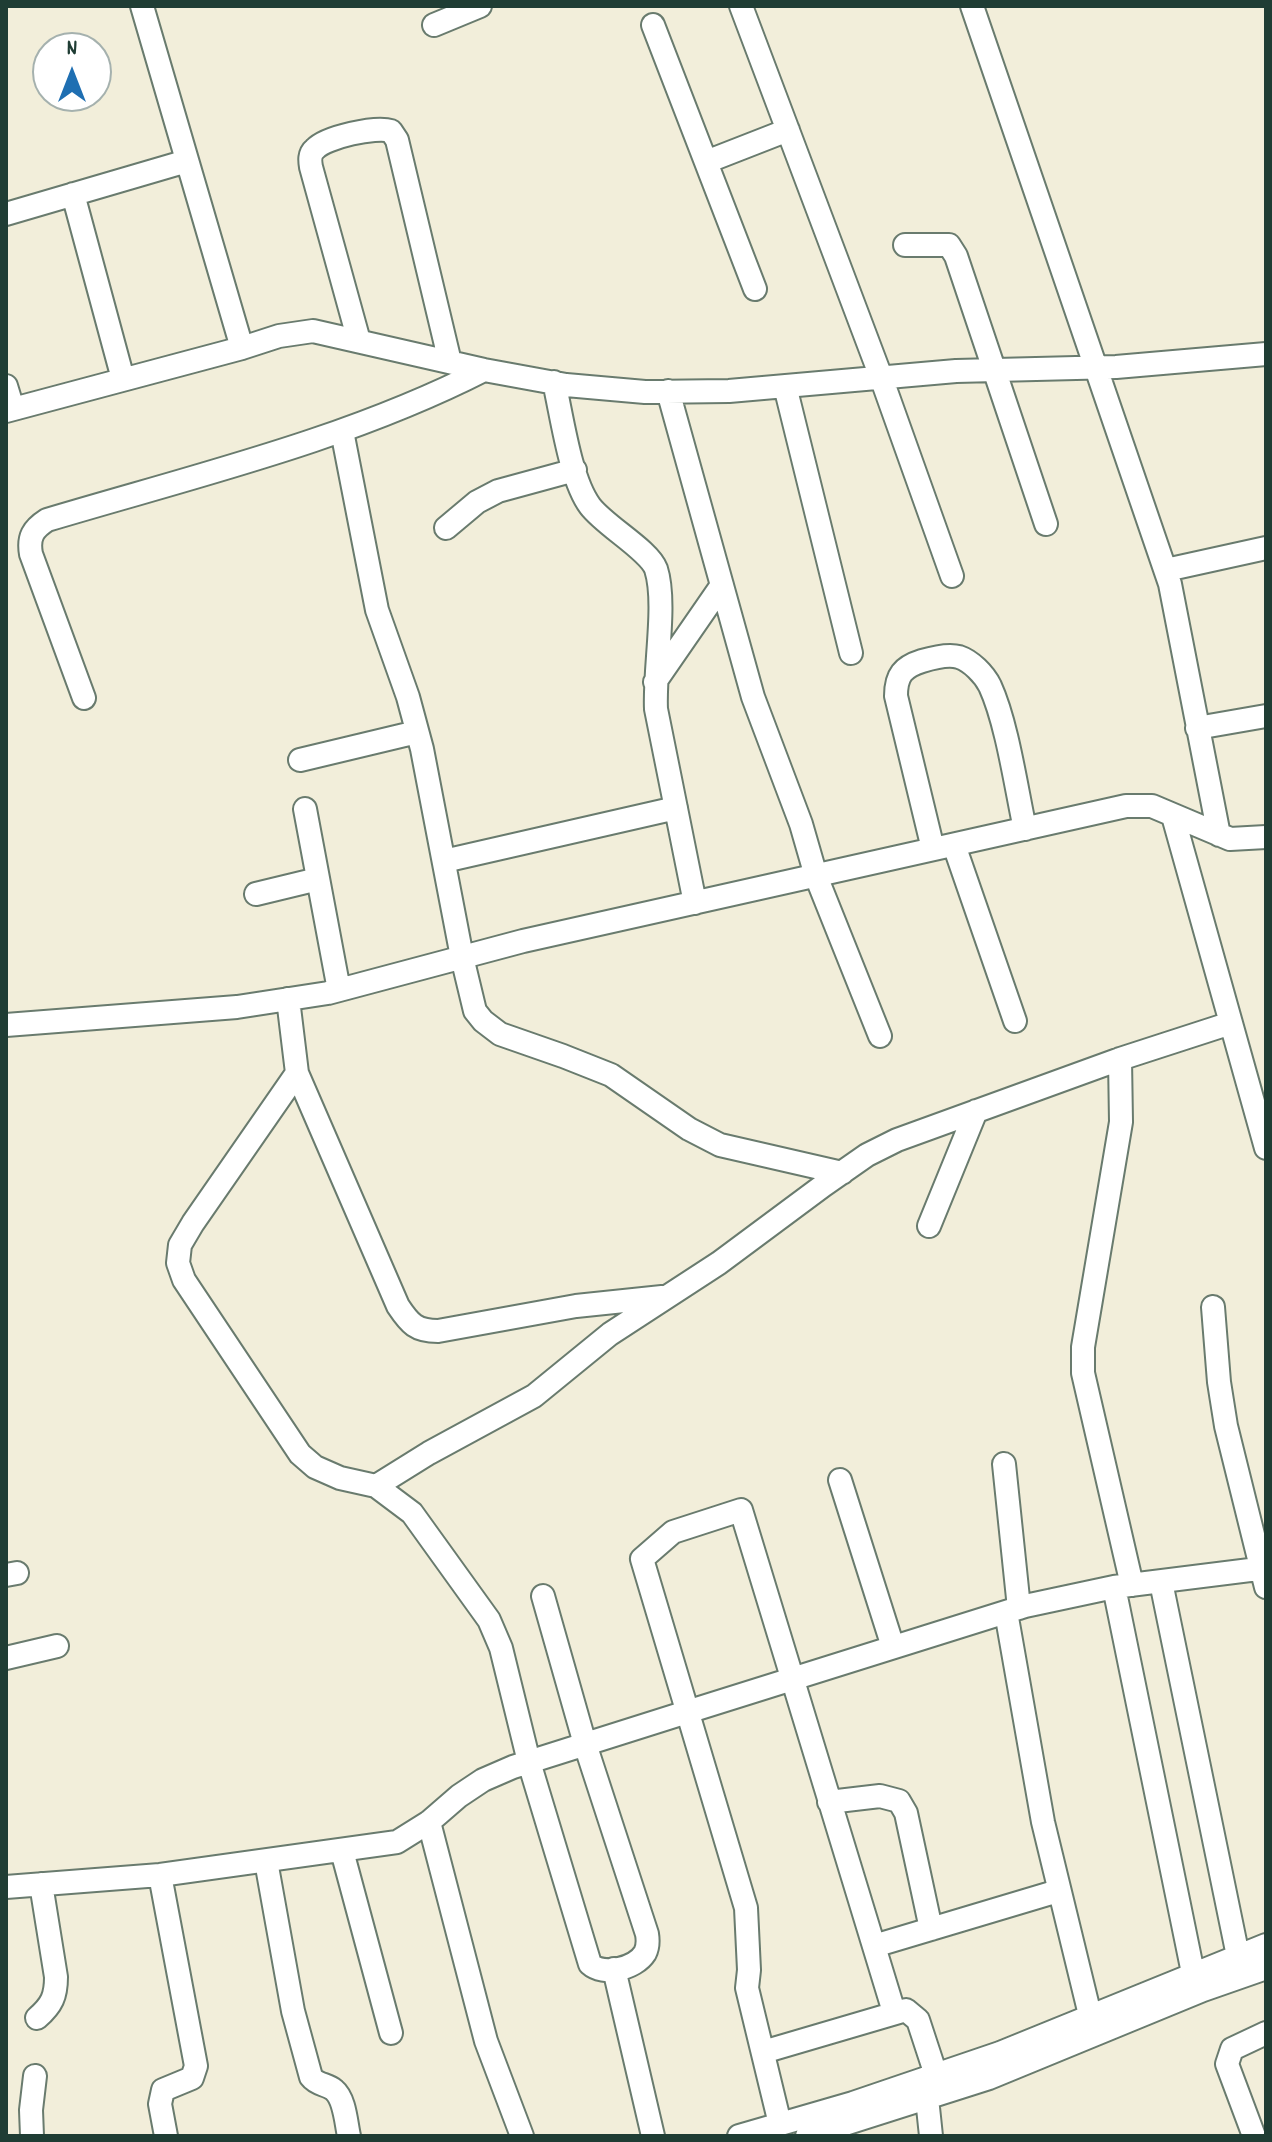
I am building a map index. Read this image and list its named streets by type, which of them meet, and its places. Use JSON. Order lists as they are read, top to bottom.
{
  "north": "top"
}
